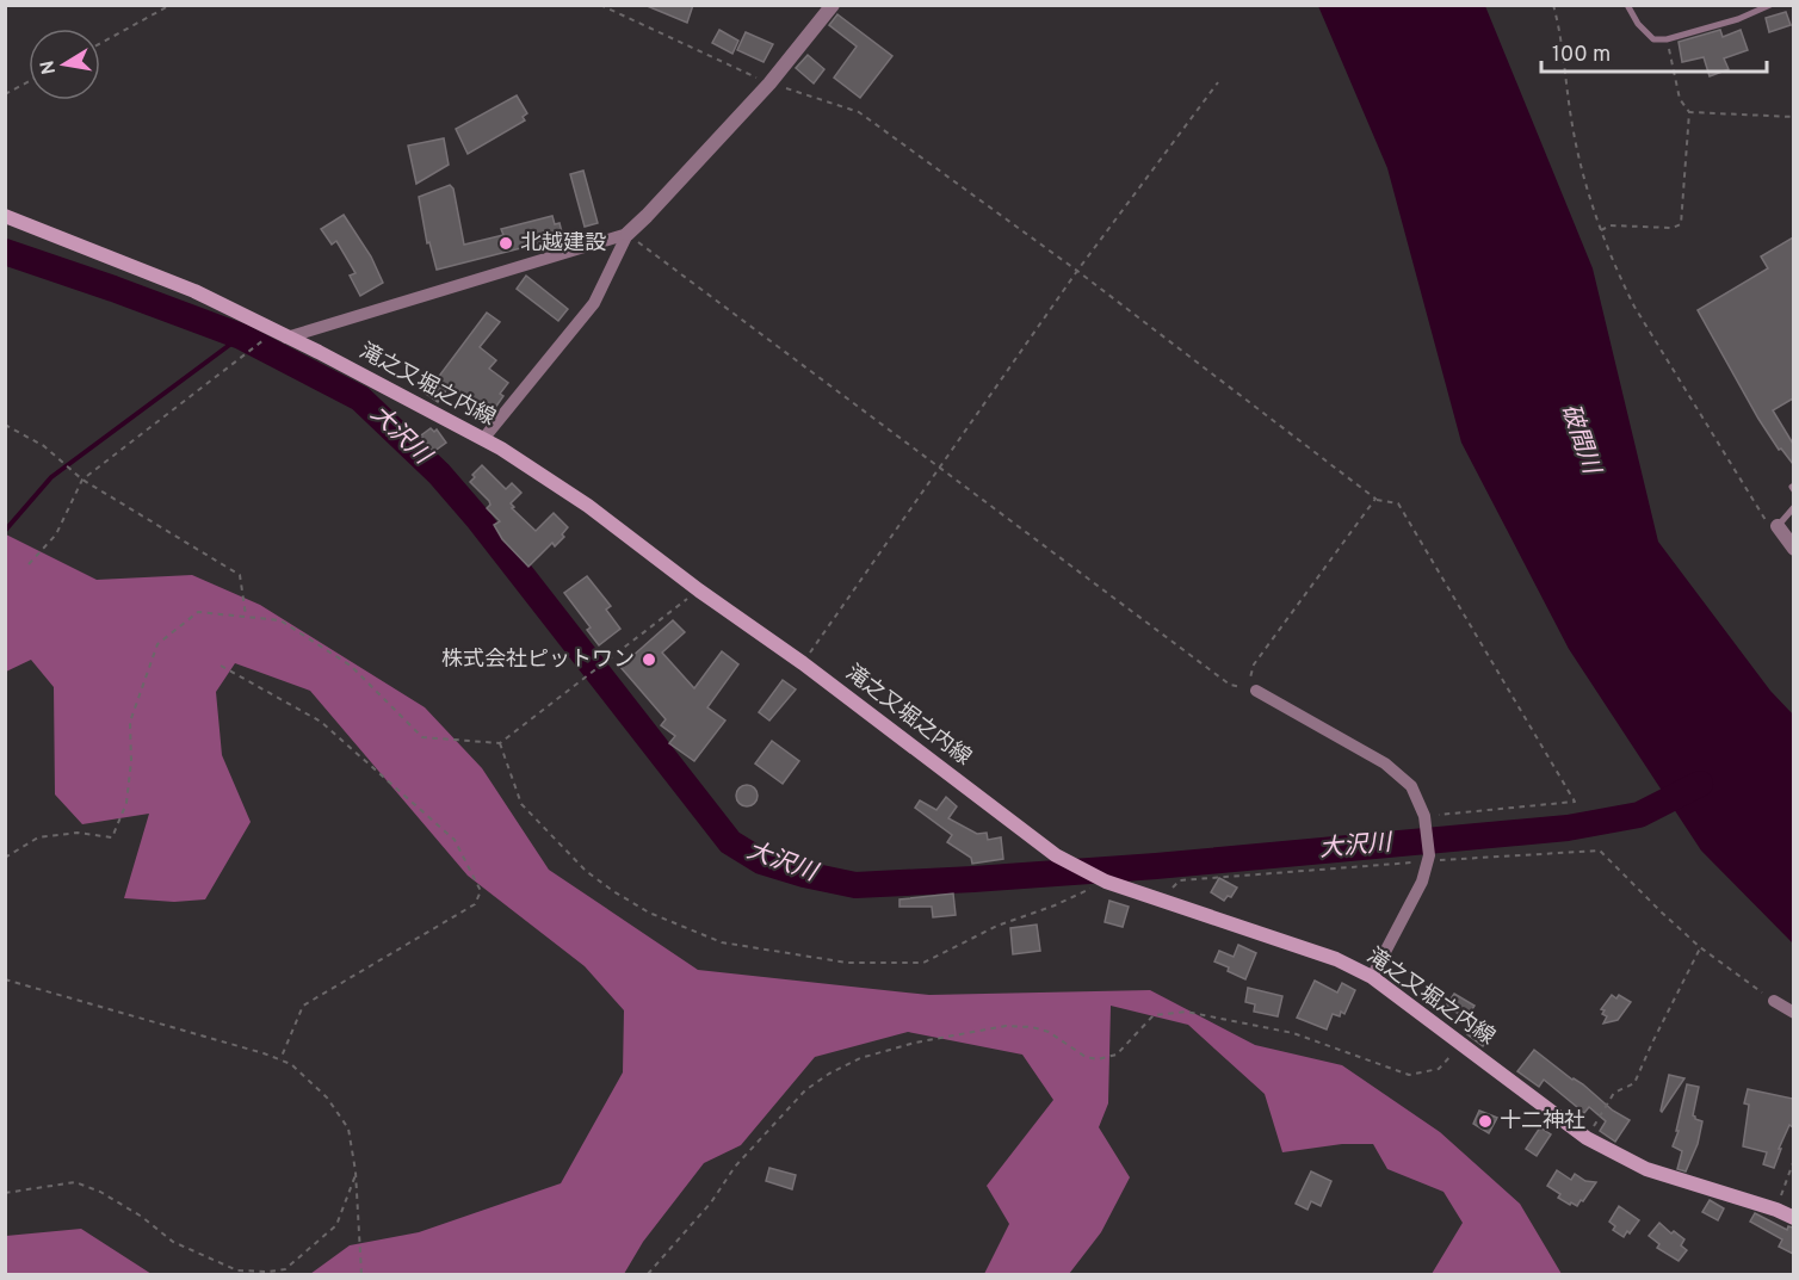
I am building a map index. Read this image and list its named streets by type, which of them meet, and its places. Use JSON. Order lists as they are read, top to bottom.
{
  "streets": {
    "main road": ["滝之又堀之内線"]
  },
  "water": ["大沢川", "破間川"],
  "places": ["北越建設", "株式会社ピットワン", "十二神社"],
  "scale_bar": "100 m",
  "north": "left"
}
